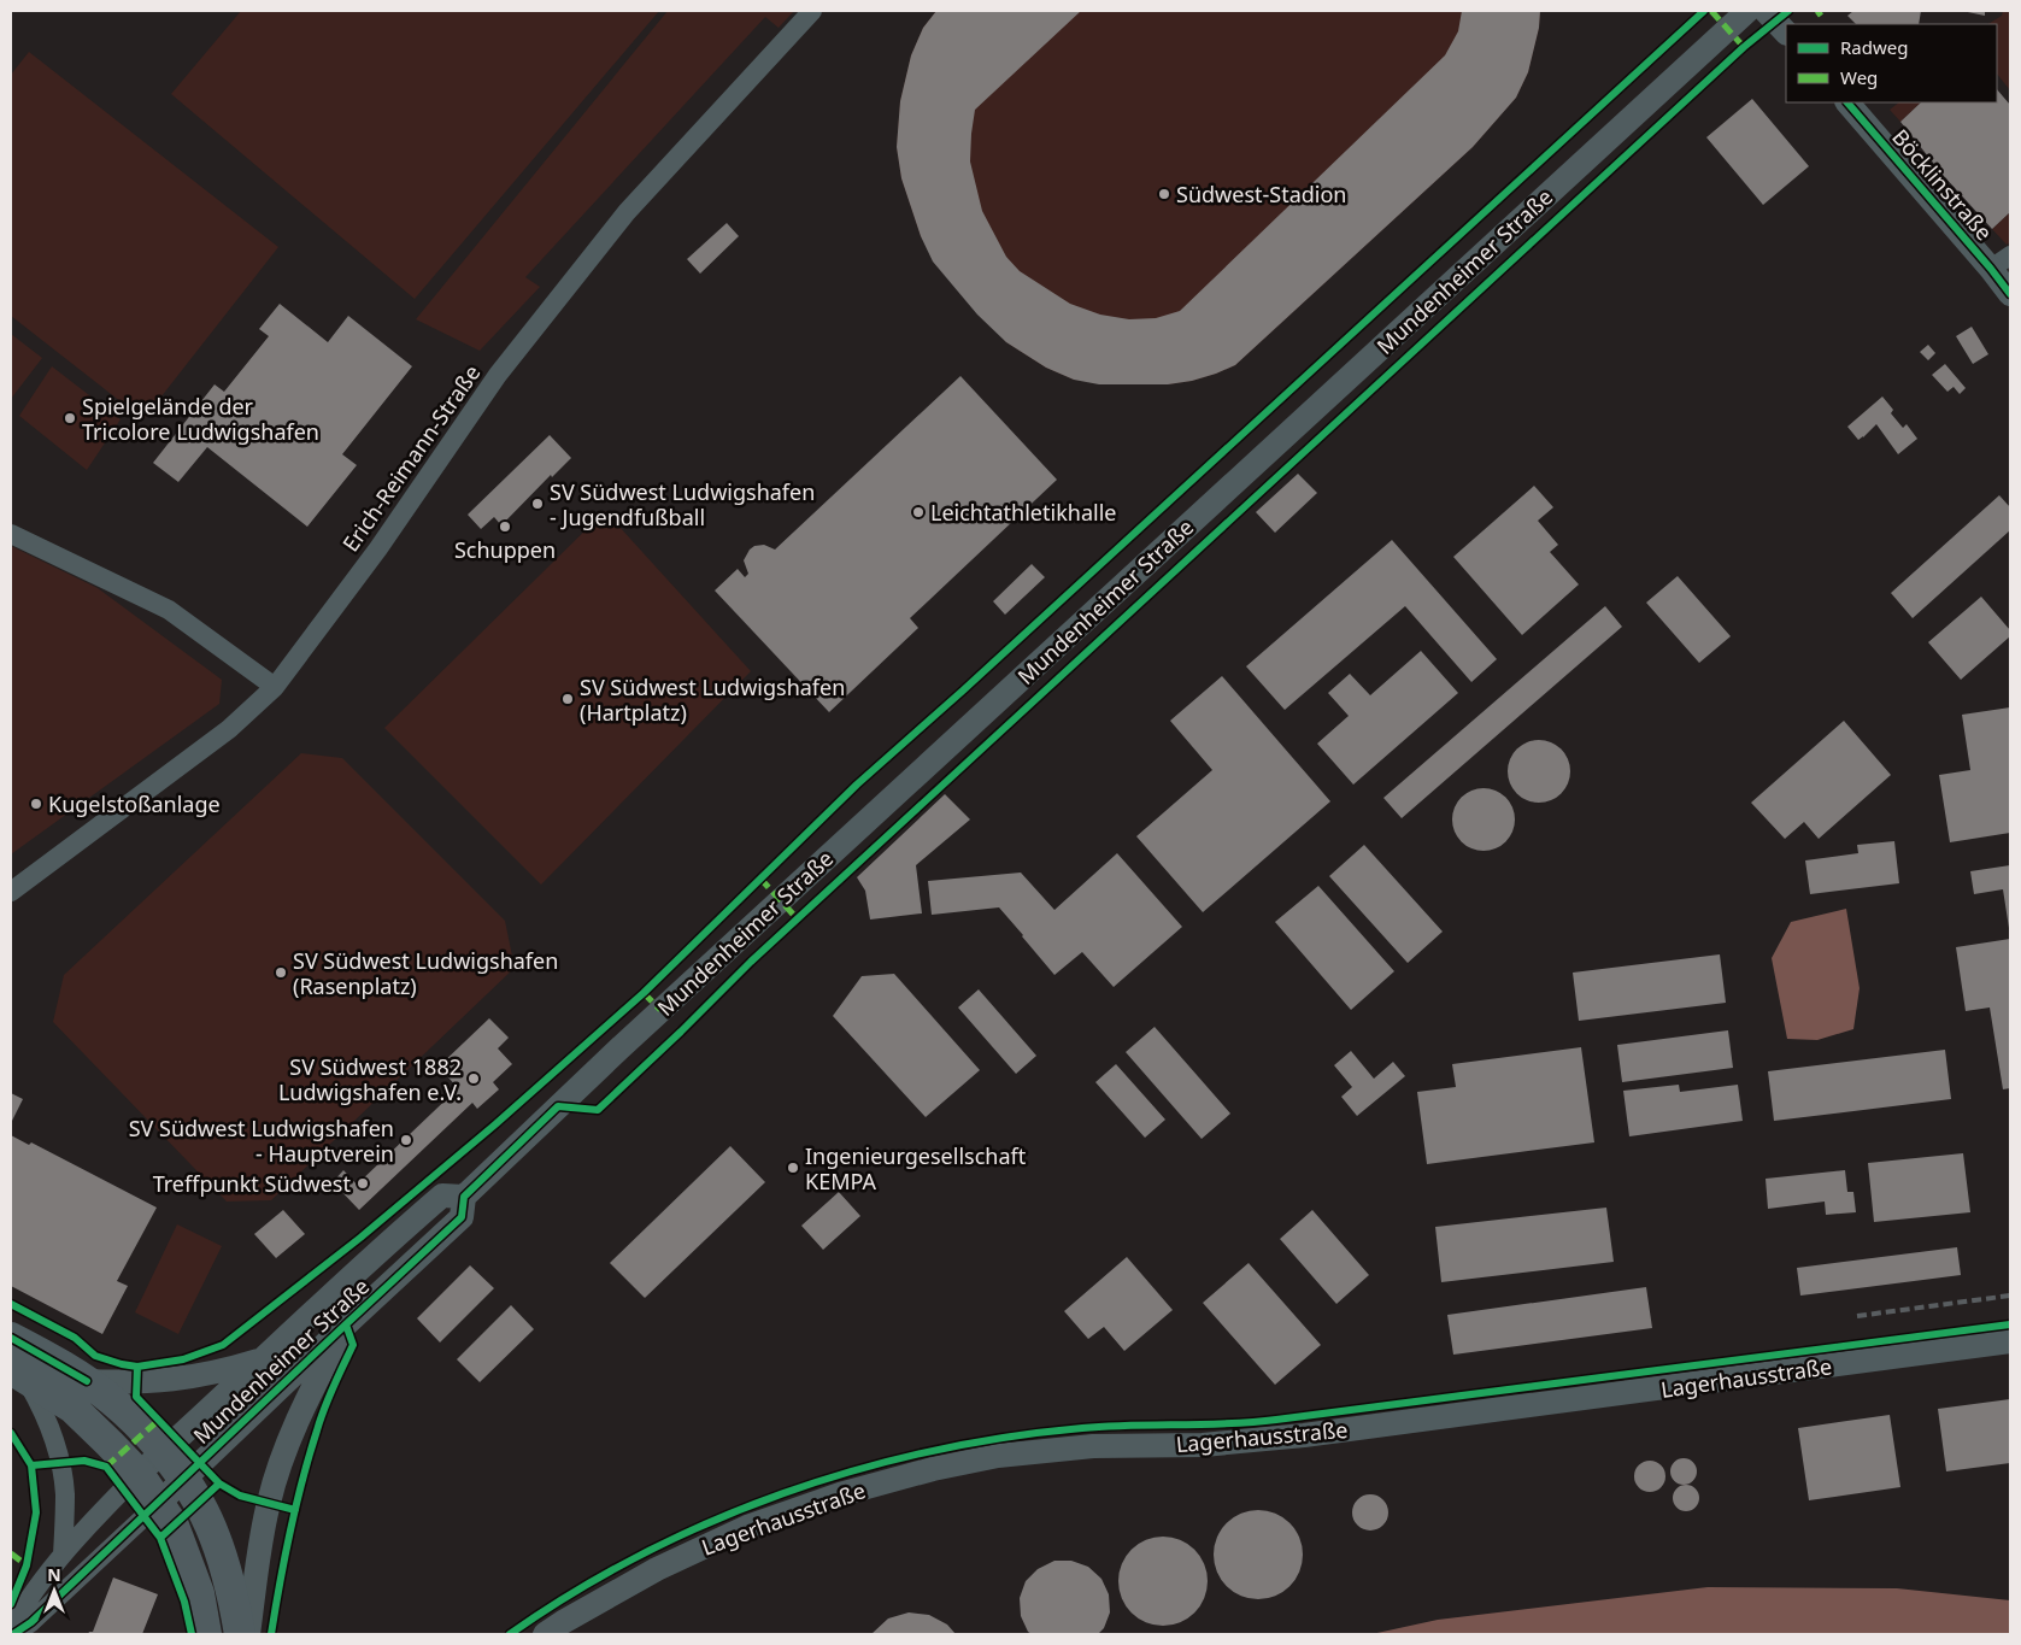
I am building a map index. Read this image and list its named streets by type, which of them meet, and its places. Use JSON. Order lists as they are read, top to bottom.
{
  "streets": {
    "street": [
      "Böcklinstraße",
      "Mundenheimer Straße",
      "Erich-Reimann-Straße",
      "Lagerhausstraße"
    ]
  },
  "places": [
    "Südwest-Stadion",
    "Spielgelände der Tricolore Ludwigshafen",
    "SV Südwest Ludwigshafen - Jugendfußball",
    "Leichtathletikhalle",
    "Schuppen",
    "SV Südwest Ludwigshafen (Hartplatz)",
    "Kugelstoßanlage",
    "SV Südwest Ludwigshafen (Rasenplatz)",
    "SV Südwest 1882 Ludwigshafen e.V.",
    "SV Südwest Ludwigshafen - Hauptverein",
    "Ingenieurgesellschaft KEMPA",
    "Treffpunkt Südwest"
  ],
  "legend": ["Radweg", "Weg"],
  "north": "top"
}
